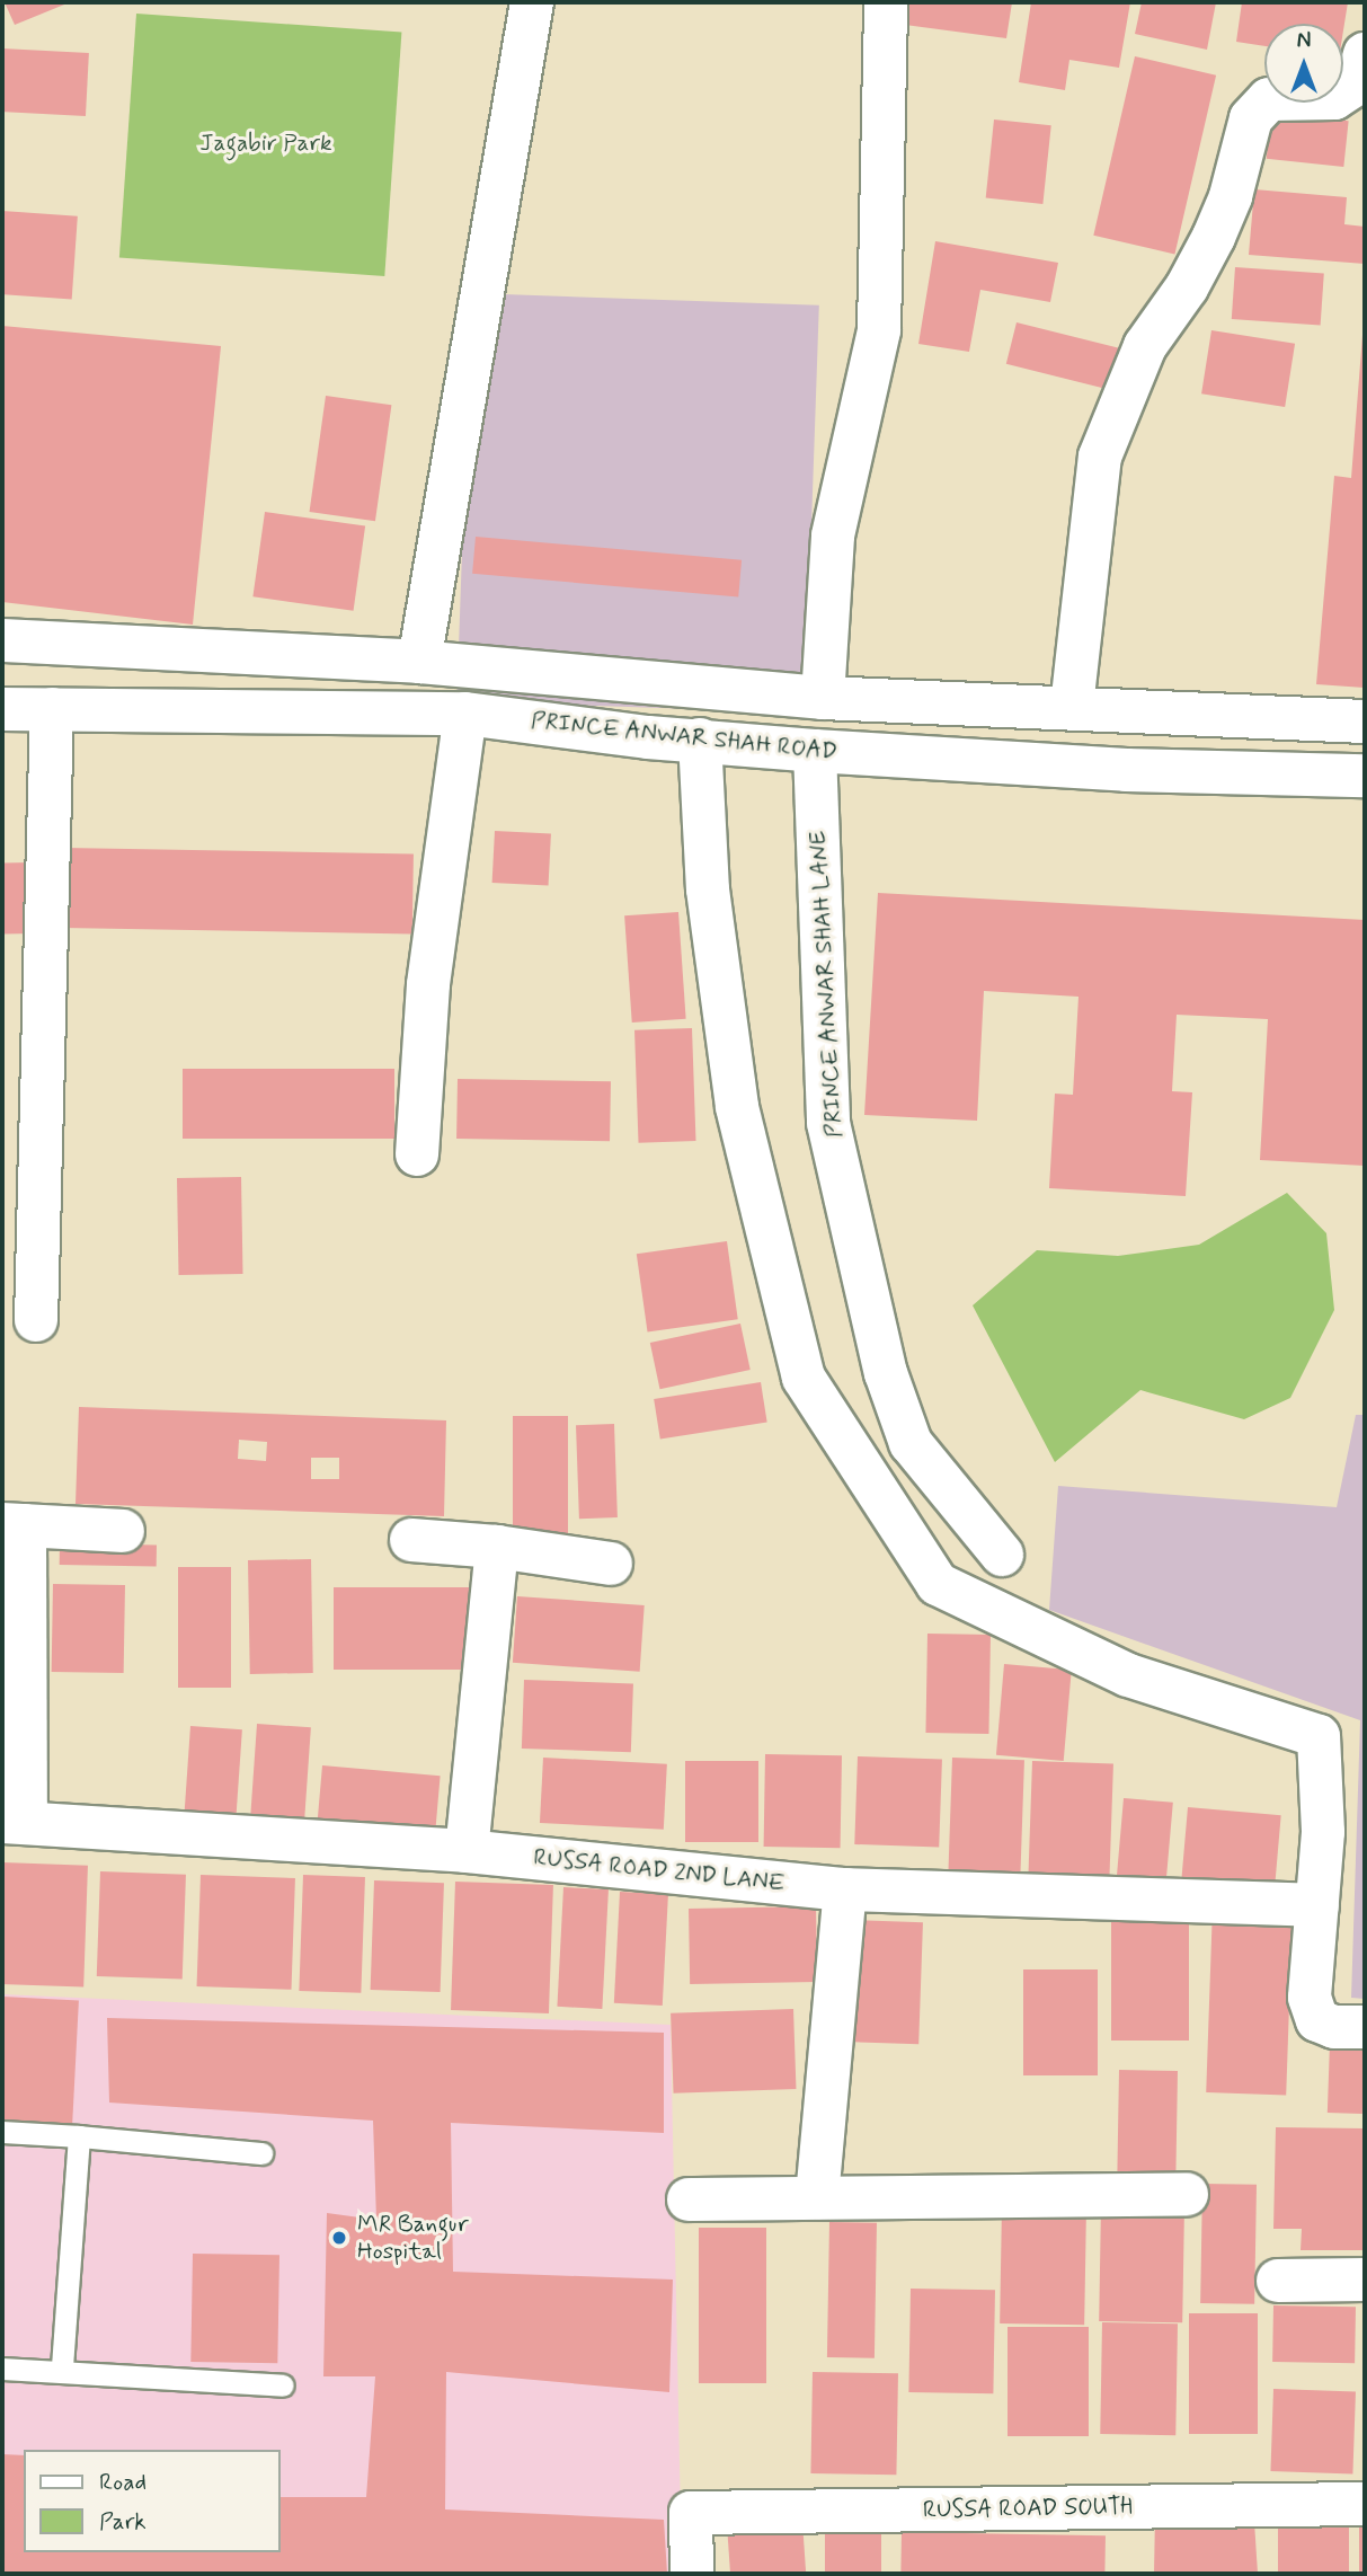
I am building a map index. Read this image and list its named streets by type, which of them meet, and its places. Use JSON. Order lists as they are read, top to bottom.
{
  "streets": {
    "street": [
      "PRINCE ANWAR SHAH ROAD",
      "PRINCE ANWAR SHAH LANE",
      "RUSSA ROAD 2ND LANE",
      "RUSSA ROAD SOUTH"
    ]
  },
  "crossings": [
    ["PRINCE ANWAR SHAH ROAD", "PRINCE ANWAR SHAH LANE"]
  ],
  "parks": ["Jagabir Park"],
  "places": ["MR Bangur Hospital"],
  "legend": ["Road", "Park"],
  "north": "top"
}
